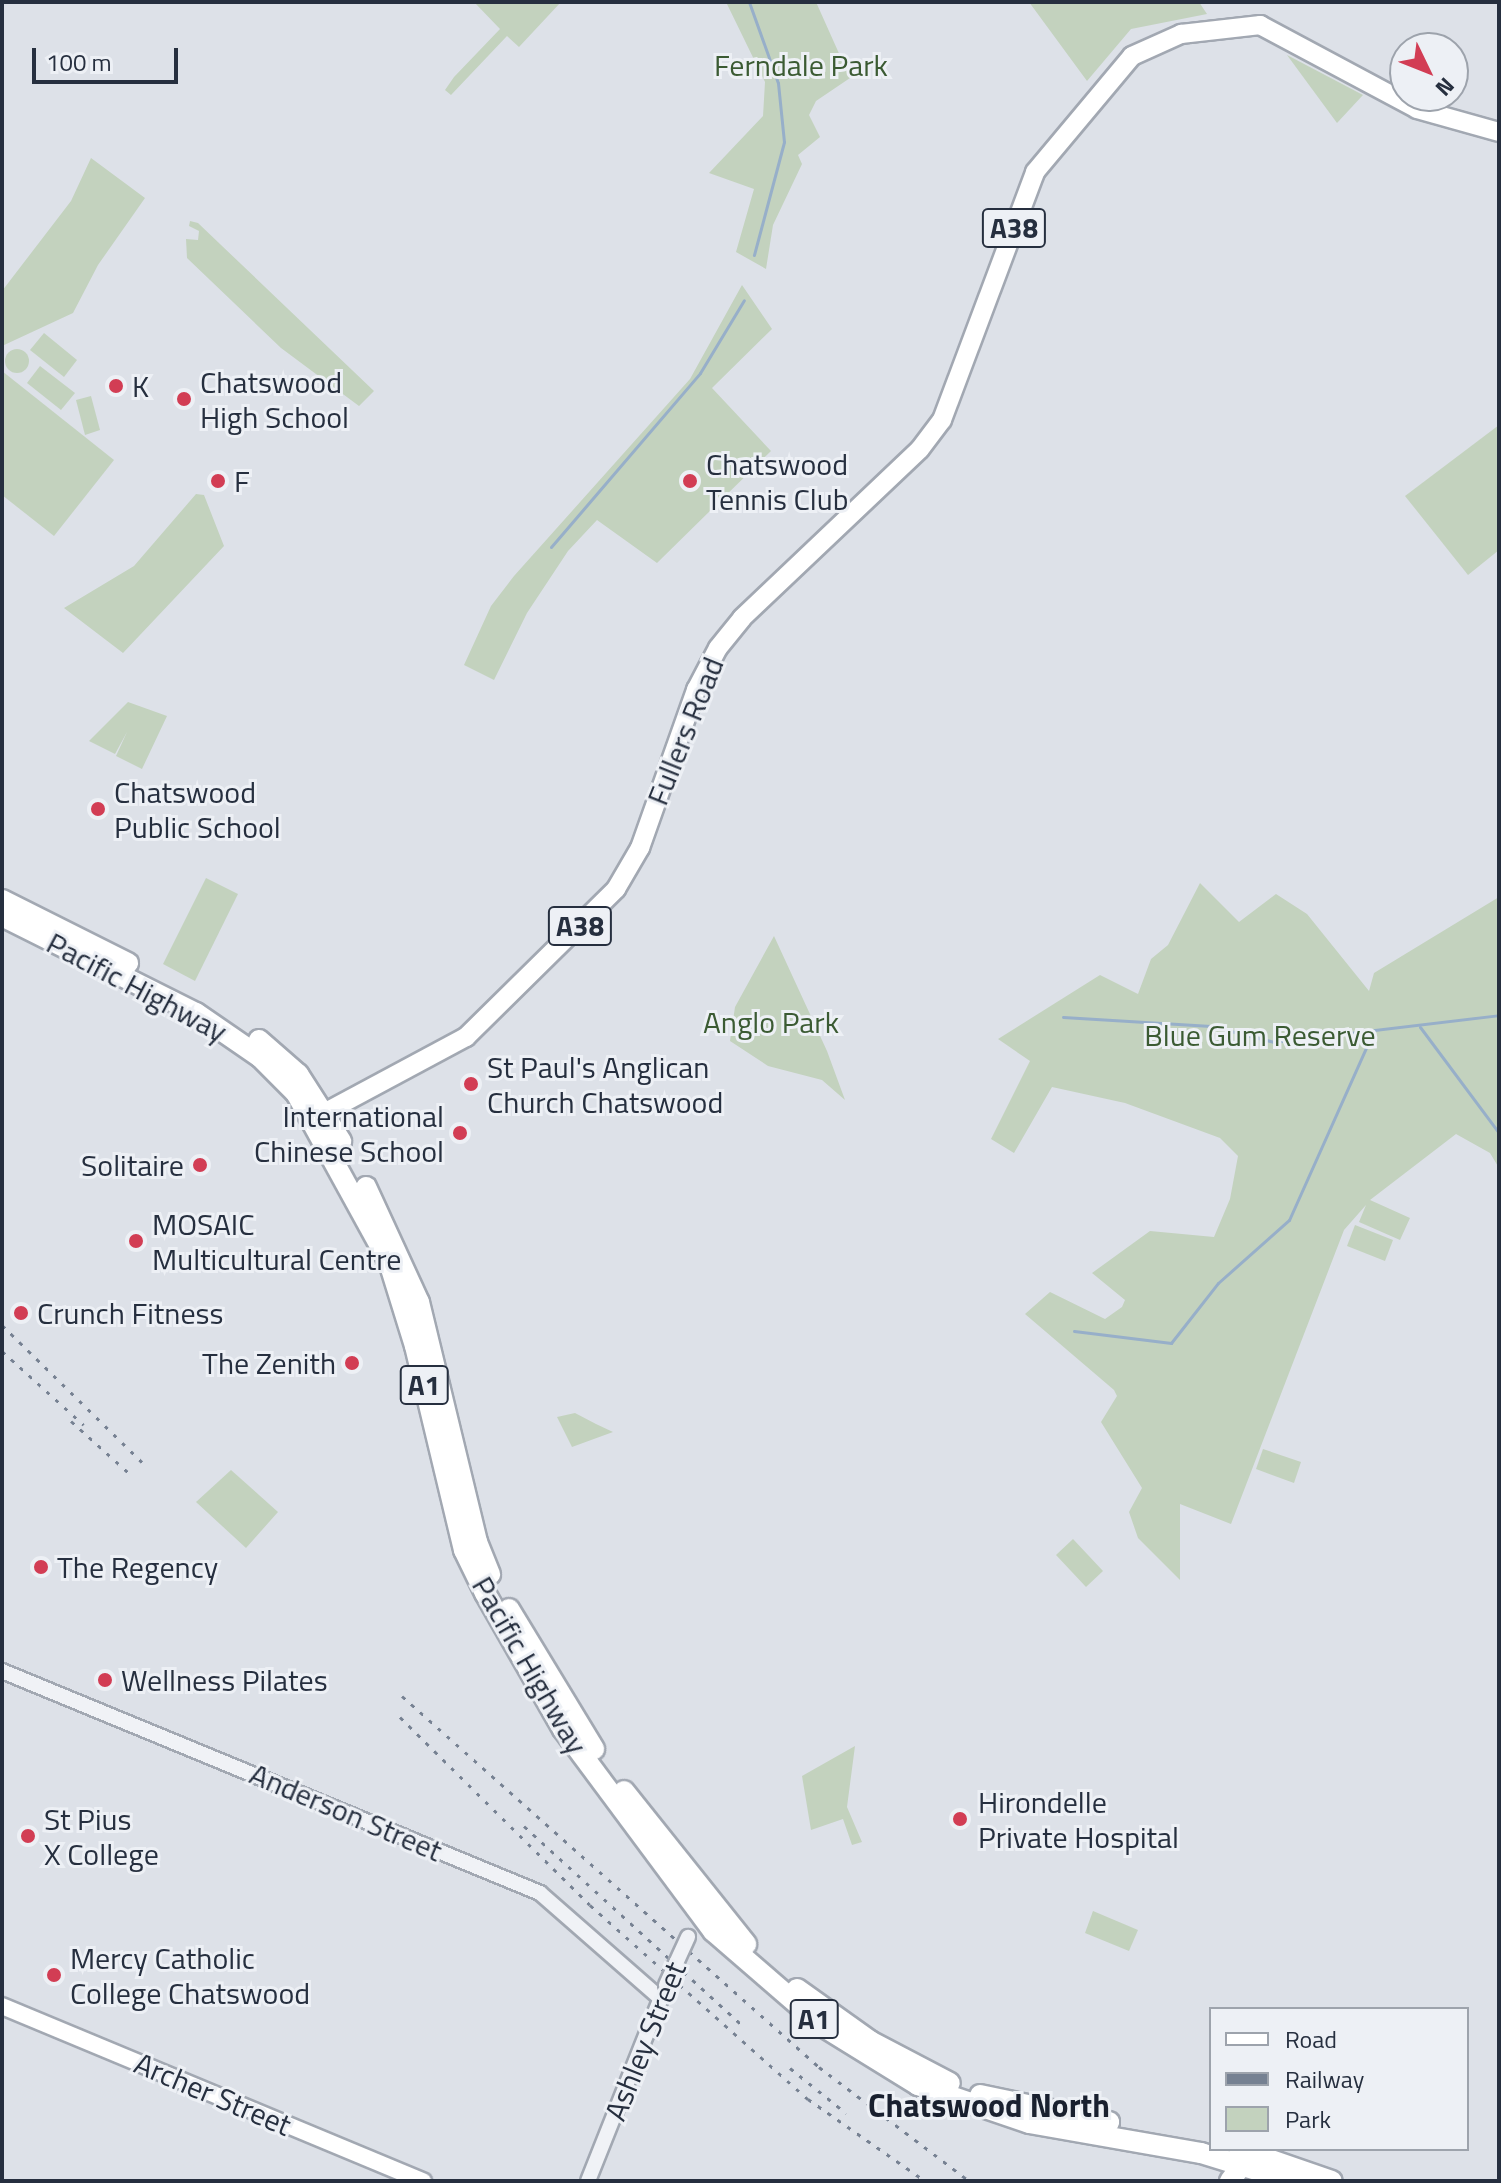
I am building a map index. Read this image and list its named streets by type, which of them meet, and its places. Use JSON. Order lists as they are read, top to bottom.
{
  "streets": {
    "highway": ["Pacific Highway", "A1"],
    "main road": ["A38", "Fullers Road", "Archer Street"],
    "street": ["Anderson Street", "Ashley Street"]
  },
  "crossings": [
    ["Fullers Road", "Pacific Highway"],
    ["Pacific Highway", "Ashley Street"],
    ["Anderson Street", "Ashley Street"]
  ],
  "districts": ["Chatswood North"],
  "parks": ["Ferndale Park", "Anglo Park", "Blue Gum Reserve"],
  "places": [
    "K",
    "Chatswood High School",
    "F",
    "Chatswood Tennis Club",
    "Chatswood Public School",
    "St Paul's Anglican Church Chatswood",
    "International Chinese School",
    "Solitaire",
    "MOSAIC Multicultural Centre",
    "Crunch Fitness",
    "The Zenith",
    "The Regency",
    "Wellness Pilates",
    "Hirondelle Private Hospital",
    "St Pius X College",
    "Mercy Catholic College Chatswood"
  ],
  "legend": ["Road", "Railway", "Park"],
  "scale_bar": "100 m",
  "north": "bottom right"
}
